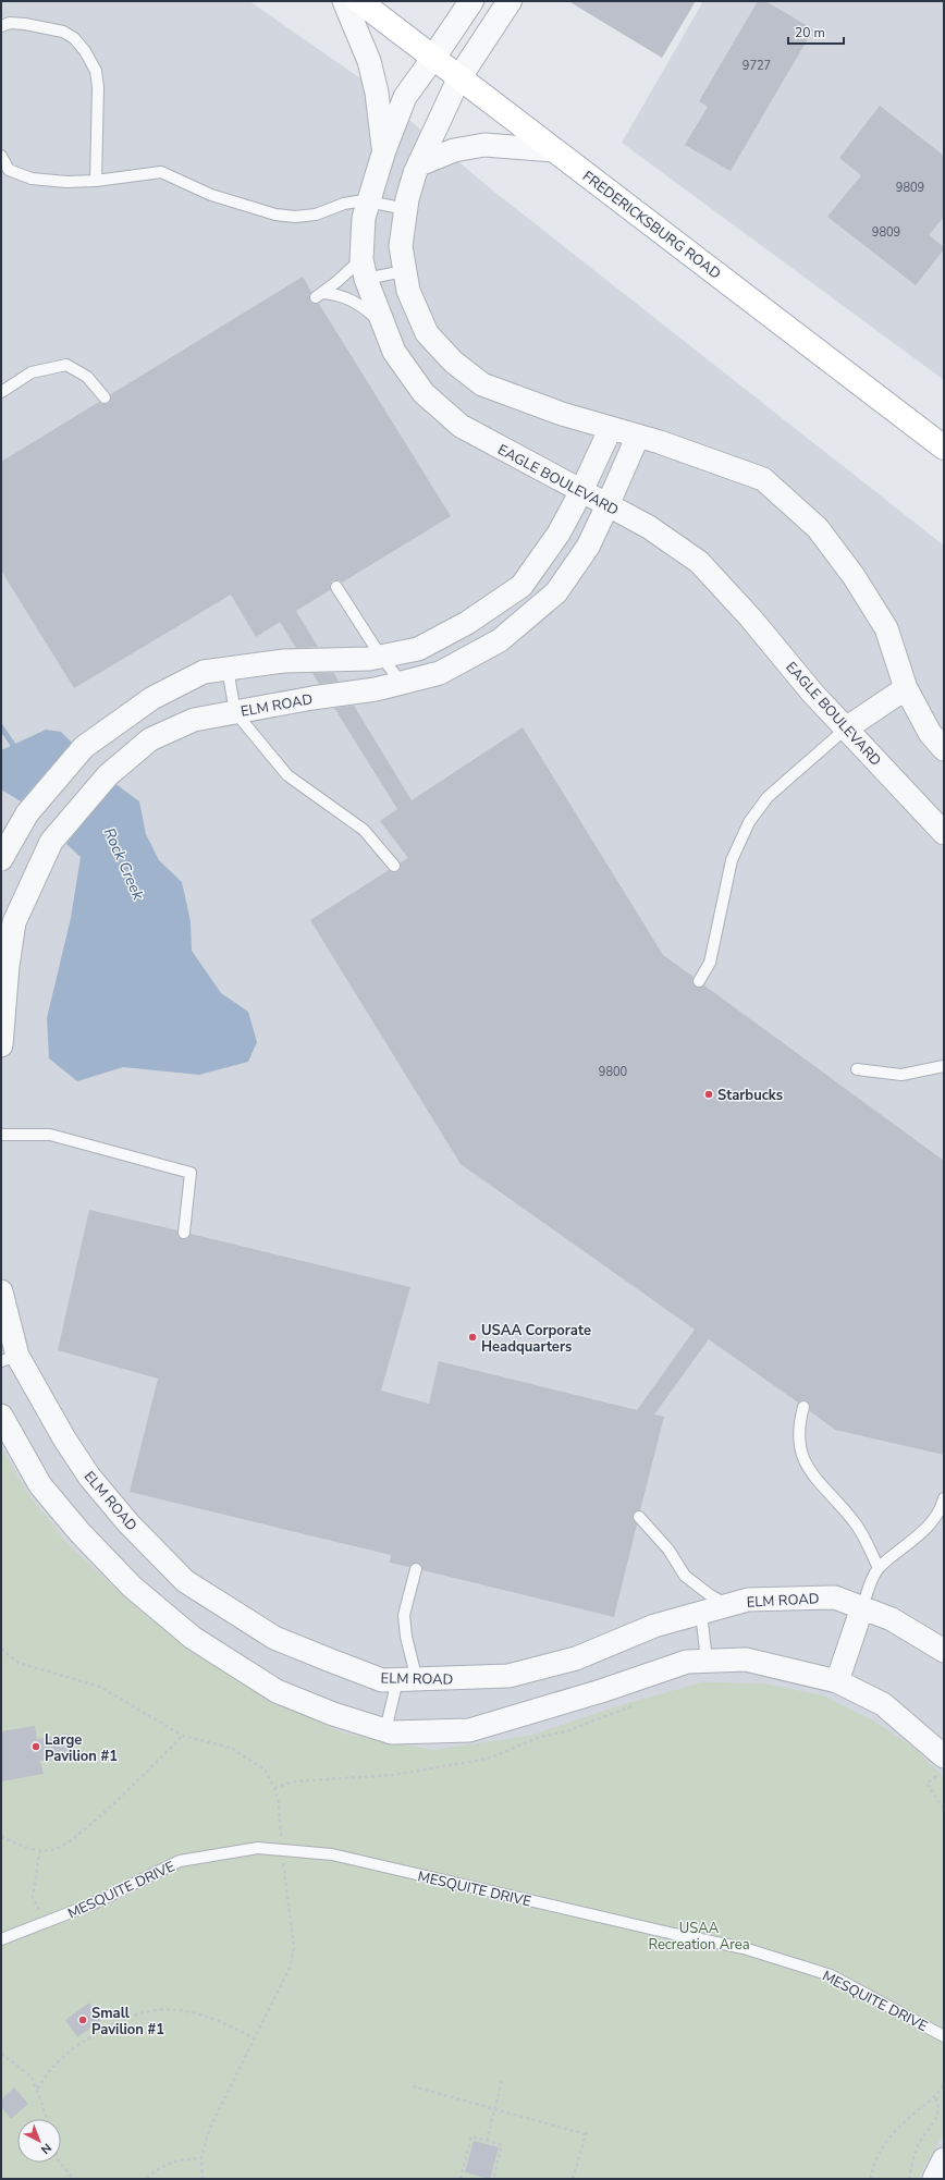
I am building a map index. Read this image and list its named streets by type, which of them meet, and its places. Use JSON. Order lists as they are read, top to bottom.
{
  "streets": {
    "main road": ["FREDERICKSBURG ROAD"],
    "street": ["EAGLE BOULEVARD", "ELM ROAD"],
    "lane": ["MESQUITE DRIVE"]
  },
  "crossings": [
    ["FREDERICKSBURG ROAD", "EAGLE BOULEVARD"],
    ["EAGLE BOULEVARD", "ELM ROAD"]
  ],
  "water": ["Rock Creek"],
  "parks": ["USAA Recreation Area"],
  "places": [
    "Starbucks",
    "USAA Corporate Headquarters",
    "Large Pavilion #1",
    "Small Pavilion #1"
  ],
  "house_numbers": [
    "9727",
    "9809",
    "9809",
    "9800"
  ],
  "scale_bar": "20 m",
  "north": "bottom right"
}
